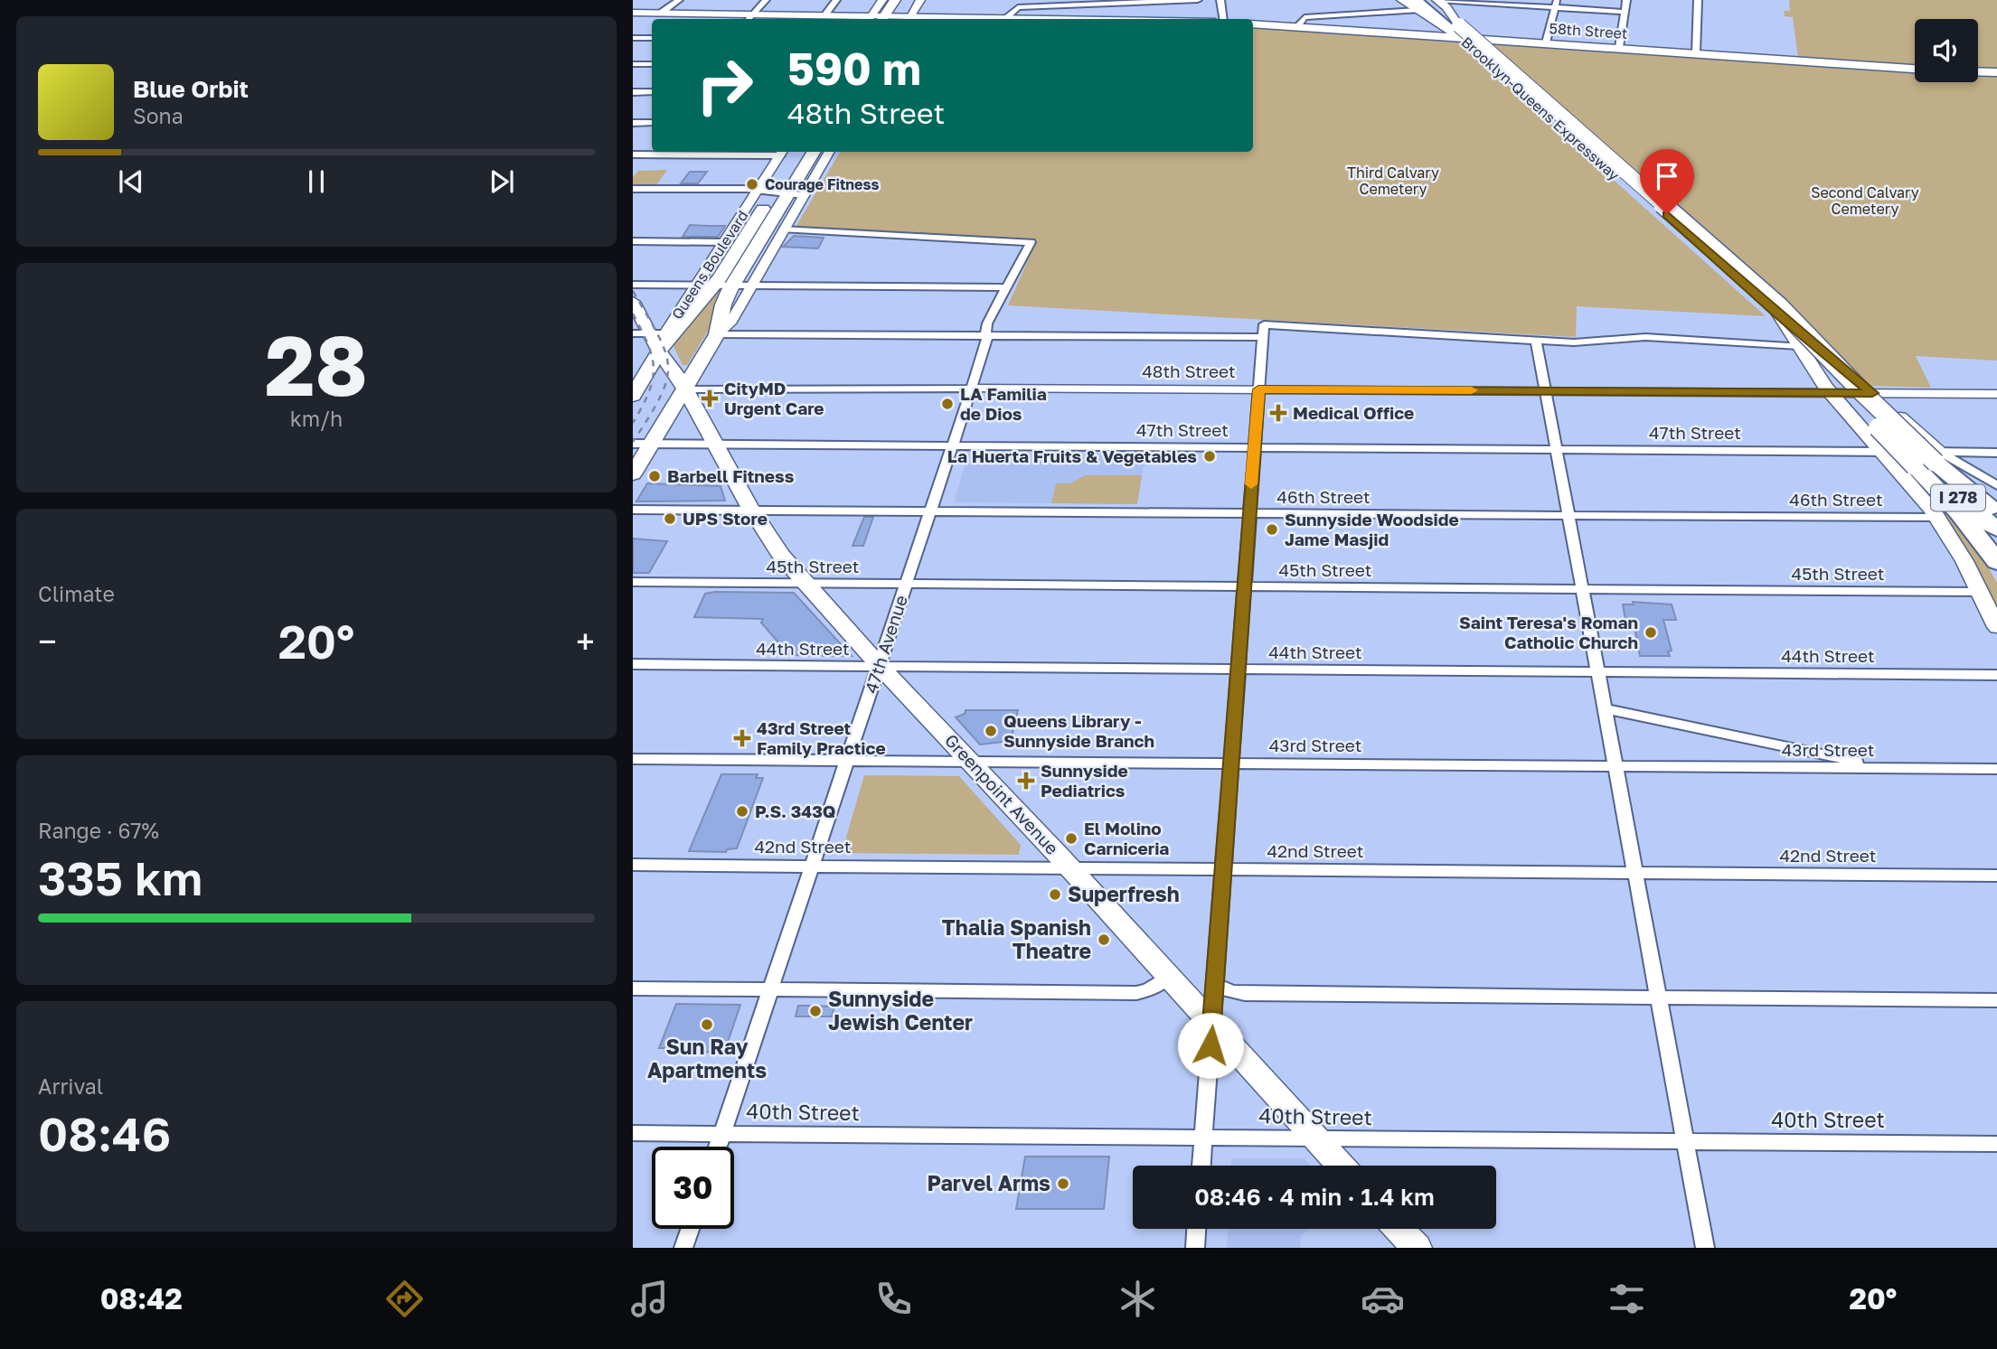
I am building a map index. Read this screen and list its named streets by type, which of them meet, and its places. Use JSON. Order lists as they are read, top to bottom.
{
  "streets": {
    "highway": ["Brooklyn-Queens Expressway", "I 278"],
    "main road": ["58th Street", "Queens Boulevard", "Greenpoint Avenue"],
    "street": [
      "48th Street",
      "47th Street",
      "46th Street",
      "45th Street",
      "47th Avenue",
      "44th Street",
      "43rd Street",
      "42nd Street",
      "40th Street"
    ]
  },
  "crossings": [
    ["58th Street", "Brooklyn-Queens Expressway"],
    ["Brooklyn-Queens Expressway", "47th Street"],
    ["Queens Boulevard", "48th Street"],
    ["Queens Boulevard", "47th Street"],
    ["Queens Boulevard", "47th Avenue"],
    ["Queens Boulevard", "Greenpoint Avenue"],
    ["48th Street", "47th Avenue"],
    ["48th Street", "Greenpoint Avenue"],
    ["47th Street", "47th Avenue"],
    ["47th Street", "Greenpoint Avenue"],
    ["46th Street", "47th Avenue"],
    ["46th Street", "Greenpoint Avenue"],
    ["45th Street", "47th Avenue"],
    ["45th Street", "Greenpoint Avenue"],
    ["47th Avenue", "44th Street"],
    ["47th Avenue", "43rd Street"],
    ["47th Avenue", "Greenpoint Avenue"],
    ["47th Avenue", "42nd Street"],
    ["47th Avenue", "40th Street"],
    ["44th Street", "Greenpoint Avenue"],
    ["43rd Street", "Greenpoint Avenue"],
    ["Greenpoint Avenue", "42nd Street"],
    ["Greenpoint Avenue", "40th Street"]
  ],
  "parks": ["Third Calvary Cemetery", "Second Calvary Cemetery"],
  "places": {
    "other": [
      "Courage Fitness",
      "LA Familia de Dios",
      "La Huerta Fruits & Vegetables",
      "Barbell Fitness",
      "UPS Store",
      "Sunnyside Woodside Jame Masjid",
      "Saint Teresa's Roman Catholic Church",
      "Queens Library - Sunnyside Branch",
      "P.S. 343Q",
      "El Molino Carniceria",
      "Superfresh",
      "Thalia Spanish Theatre",
      "Sunnyside Jewish Center",
      "Sun Ray Apartments",
      "Parvel Arms"
    ],
    "health": [
      "CityMD Urgent Care",
      "Medical Office",
      "43rd Street Family Practice",
      "Sunnyside Pediatrics"
    ]
  },
  "page": {
    "turn": ["590 m", "48th Street"],
    "song": ["Blue Orbit", "Sona"],
    "tile": [
      ["28", "km/h"],
      "Climate",
      ["Range · 67%", "335 km"],
      ["Arrival", "08:46"]
    ],
    "heat": ["−", "20°", "+"],
    "limit": "30",
    "trip": "08:46 · 4 min · 1.4 km",
    "tabs": ["08:42", "20°"]
  }
}
